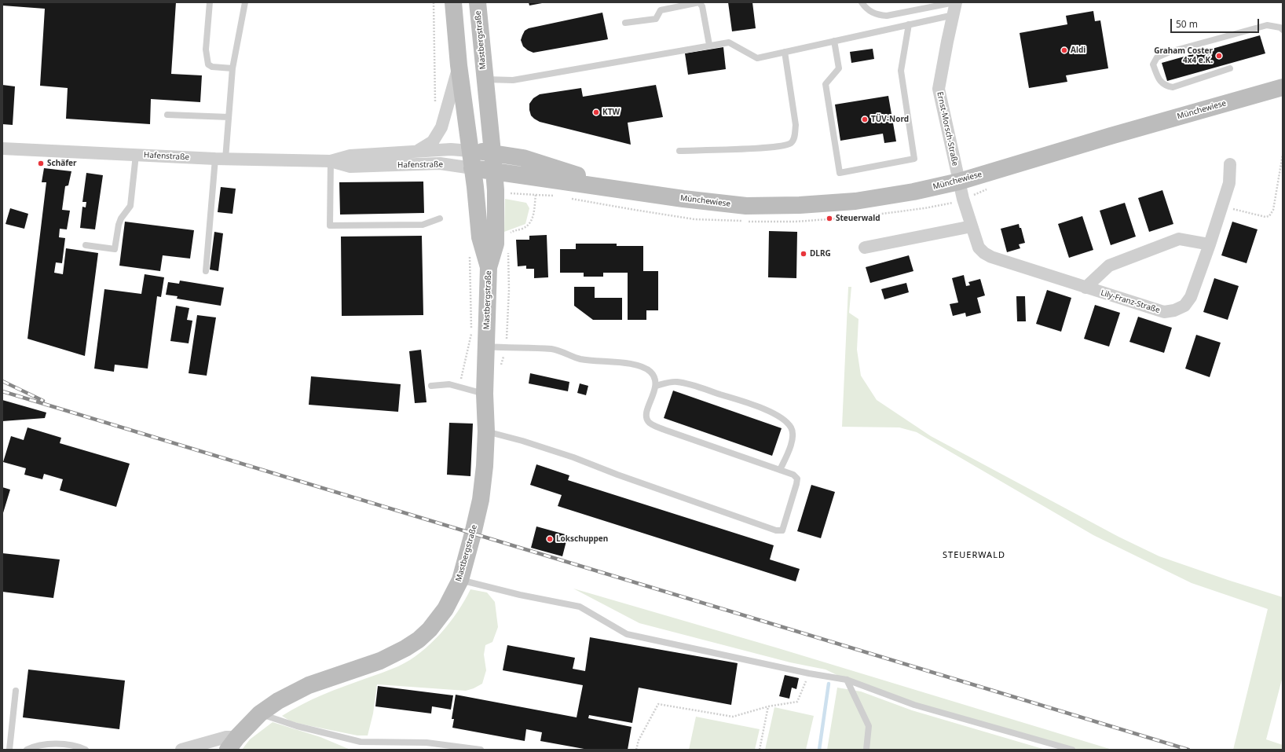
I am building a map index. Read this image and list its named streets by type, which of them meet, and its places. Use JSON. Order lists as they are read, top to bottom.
{
  "streets": {
    "main road": ["Mastbergstraße", "Münchewiese"],
    "street": ["Ernst-Morsch-Straße", "Hafenstraße", "Lily-Franz-Straße"]
  },
  "crossings": [
    ["Mastbergstraße", "Münchewiese"],
    ["Mastbergstraße", "Hafenstraße"],
    ["Münchewiese", "Ernst-Morsch-Straße"],
    ["Münchewiese", "Lily-Franz-Straße"],
    ["Ernst-Morsch-Straße", "Lily-Franz-Straße"]
  ],
  "districts": ["STEUERWALD"],
  "places": [
    "Aldi",
    "Graham Coster 4x4 e.K.",
    "KTW",
    "TÜV-Nord",
    "Schäfer",
    "Steuerwald",
    "DLRG",
    "Lokschuppen"
  ],
  "scale_bar": "50 m"
}
